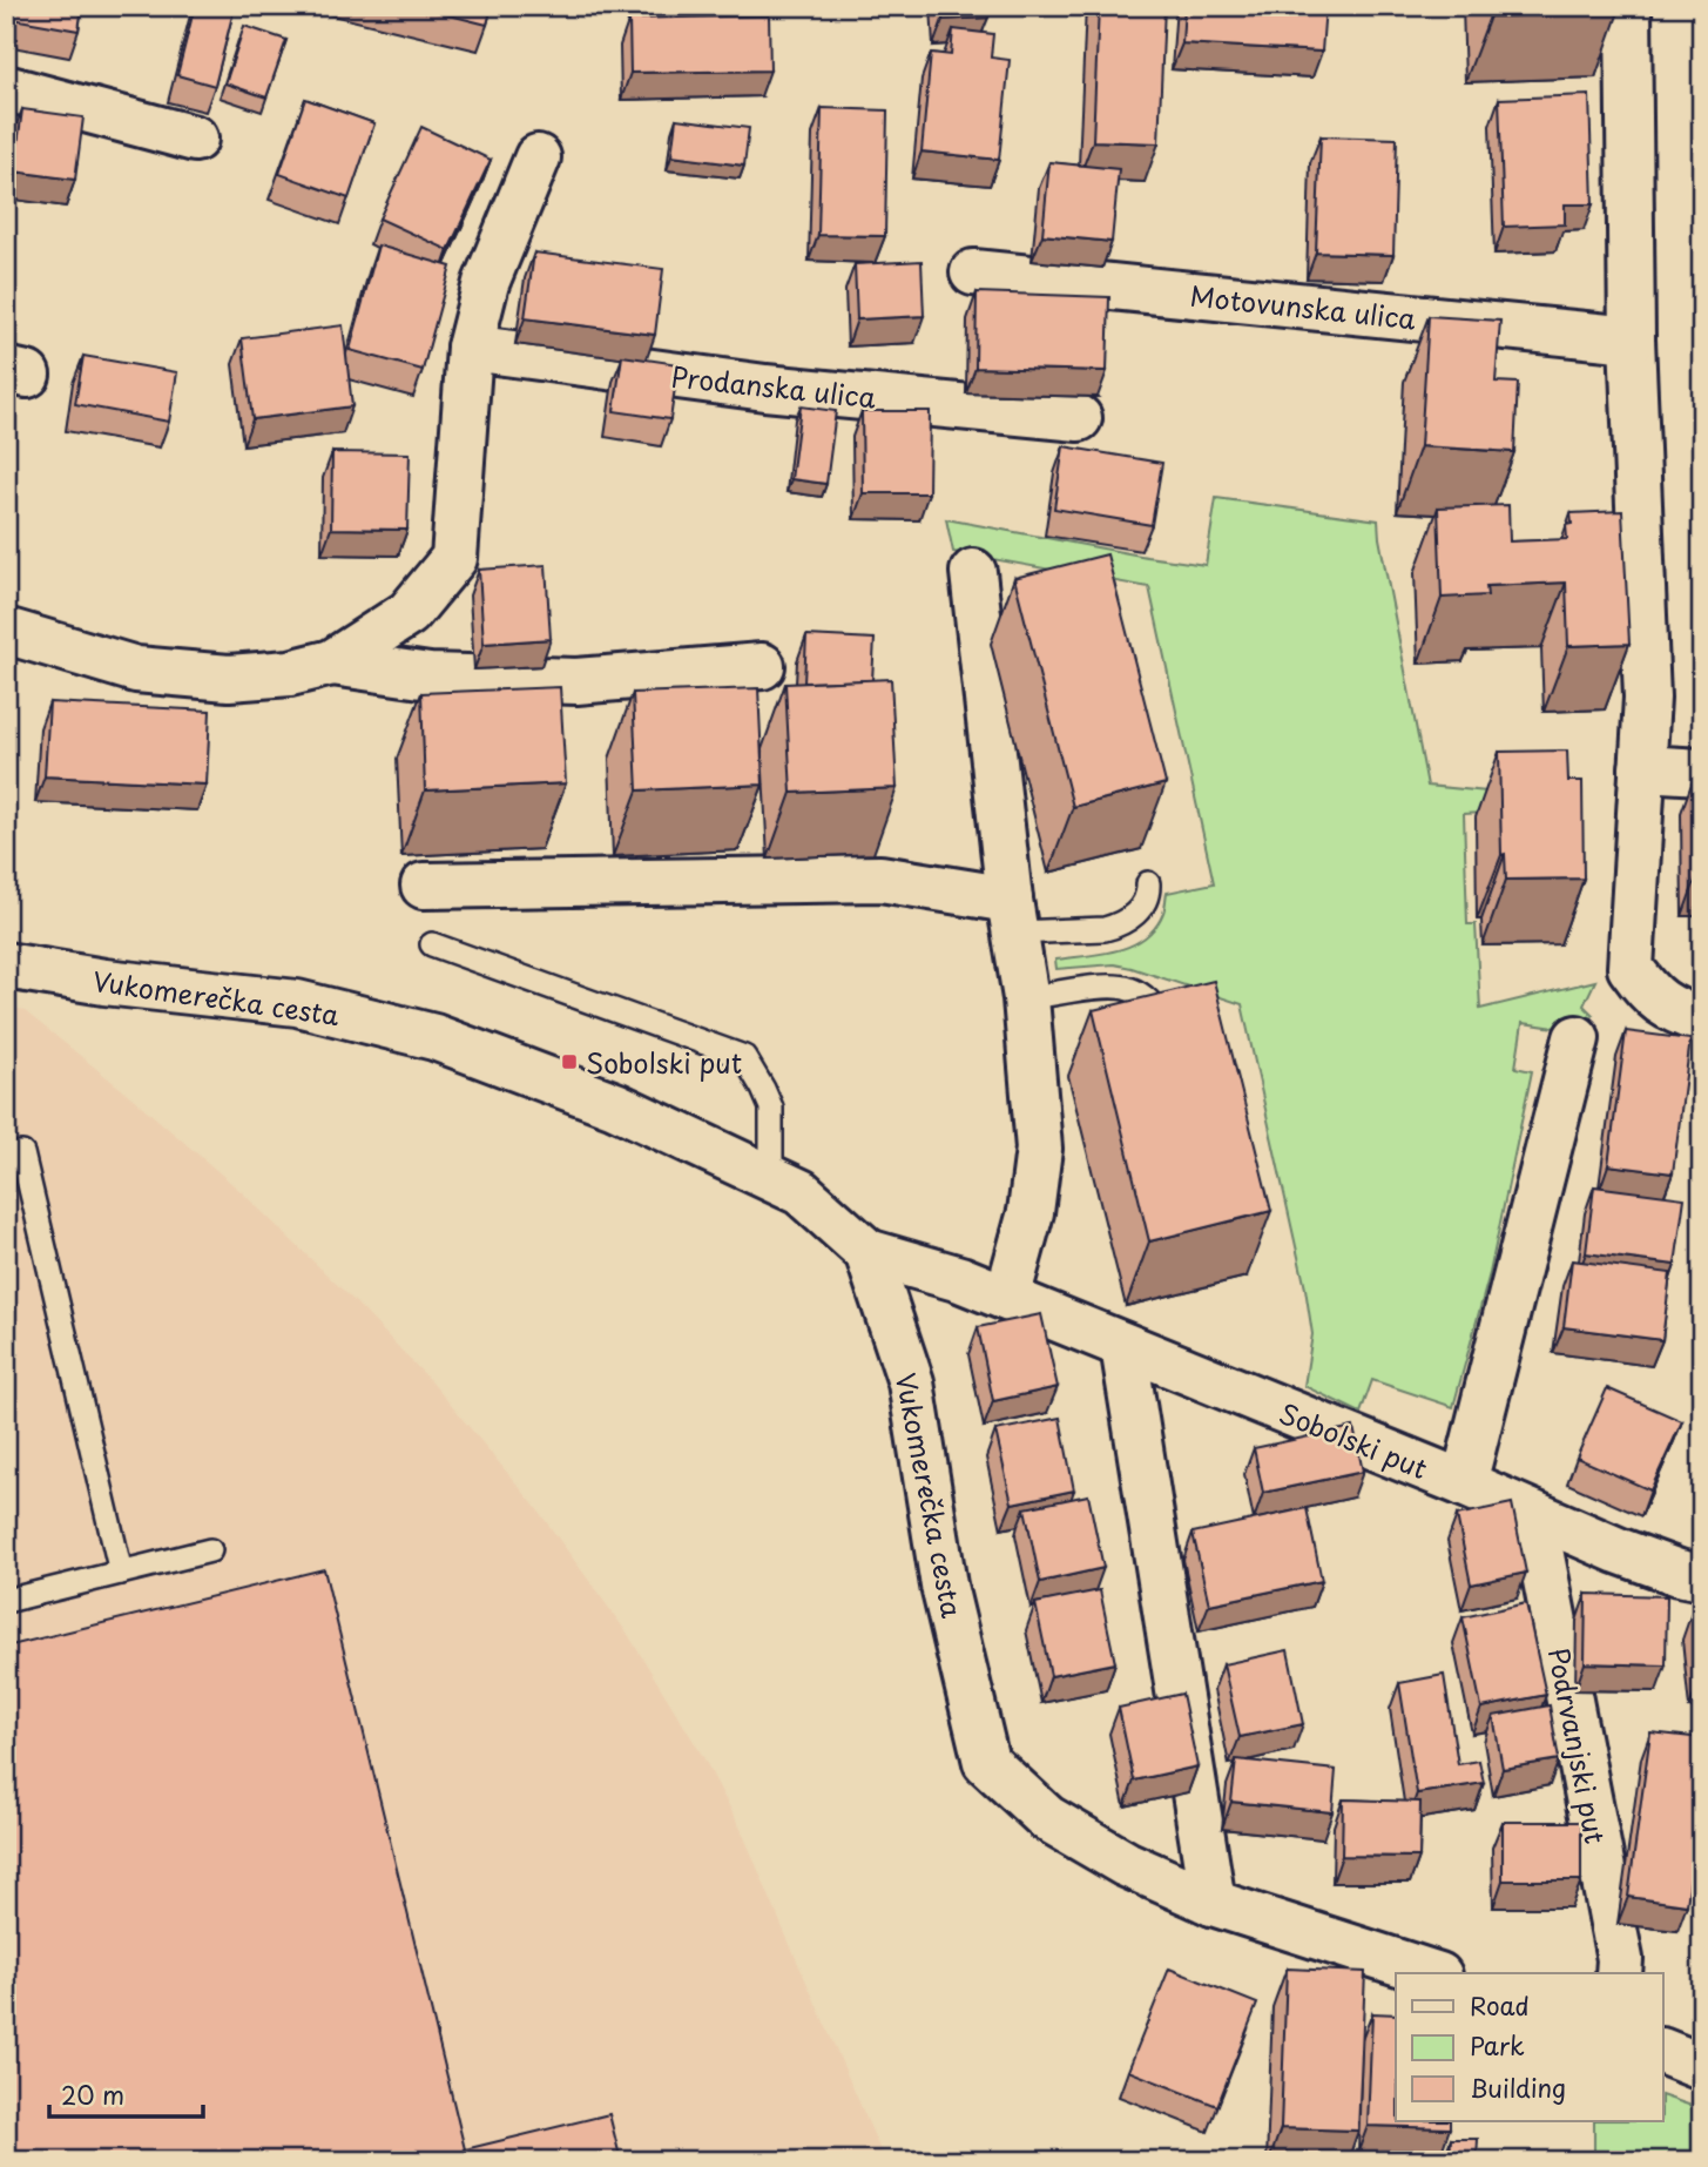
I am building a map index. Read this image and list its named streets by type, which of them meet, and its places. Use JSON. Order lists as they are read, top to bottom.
{
  "streets": {
    "street": [
      "Motovunska ulica",
      "Prodanska ulica",
      "Vukomerečka cesta",
      "Sobolski put",
      "Podrvanjski put"
    ]
  },
  "crossings": [
    ["Vukomerečka cesta", "Sobolski put"],
    ["Sobolski put", "Podrvanjski put"]
  ],
  "places": {
    "transit": ["Sobolski put"]
  },
  "legend": ["Road", "Park", "Building"],
  "scale_bar": "20 m"
}
